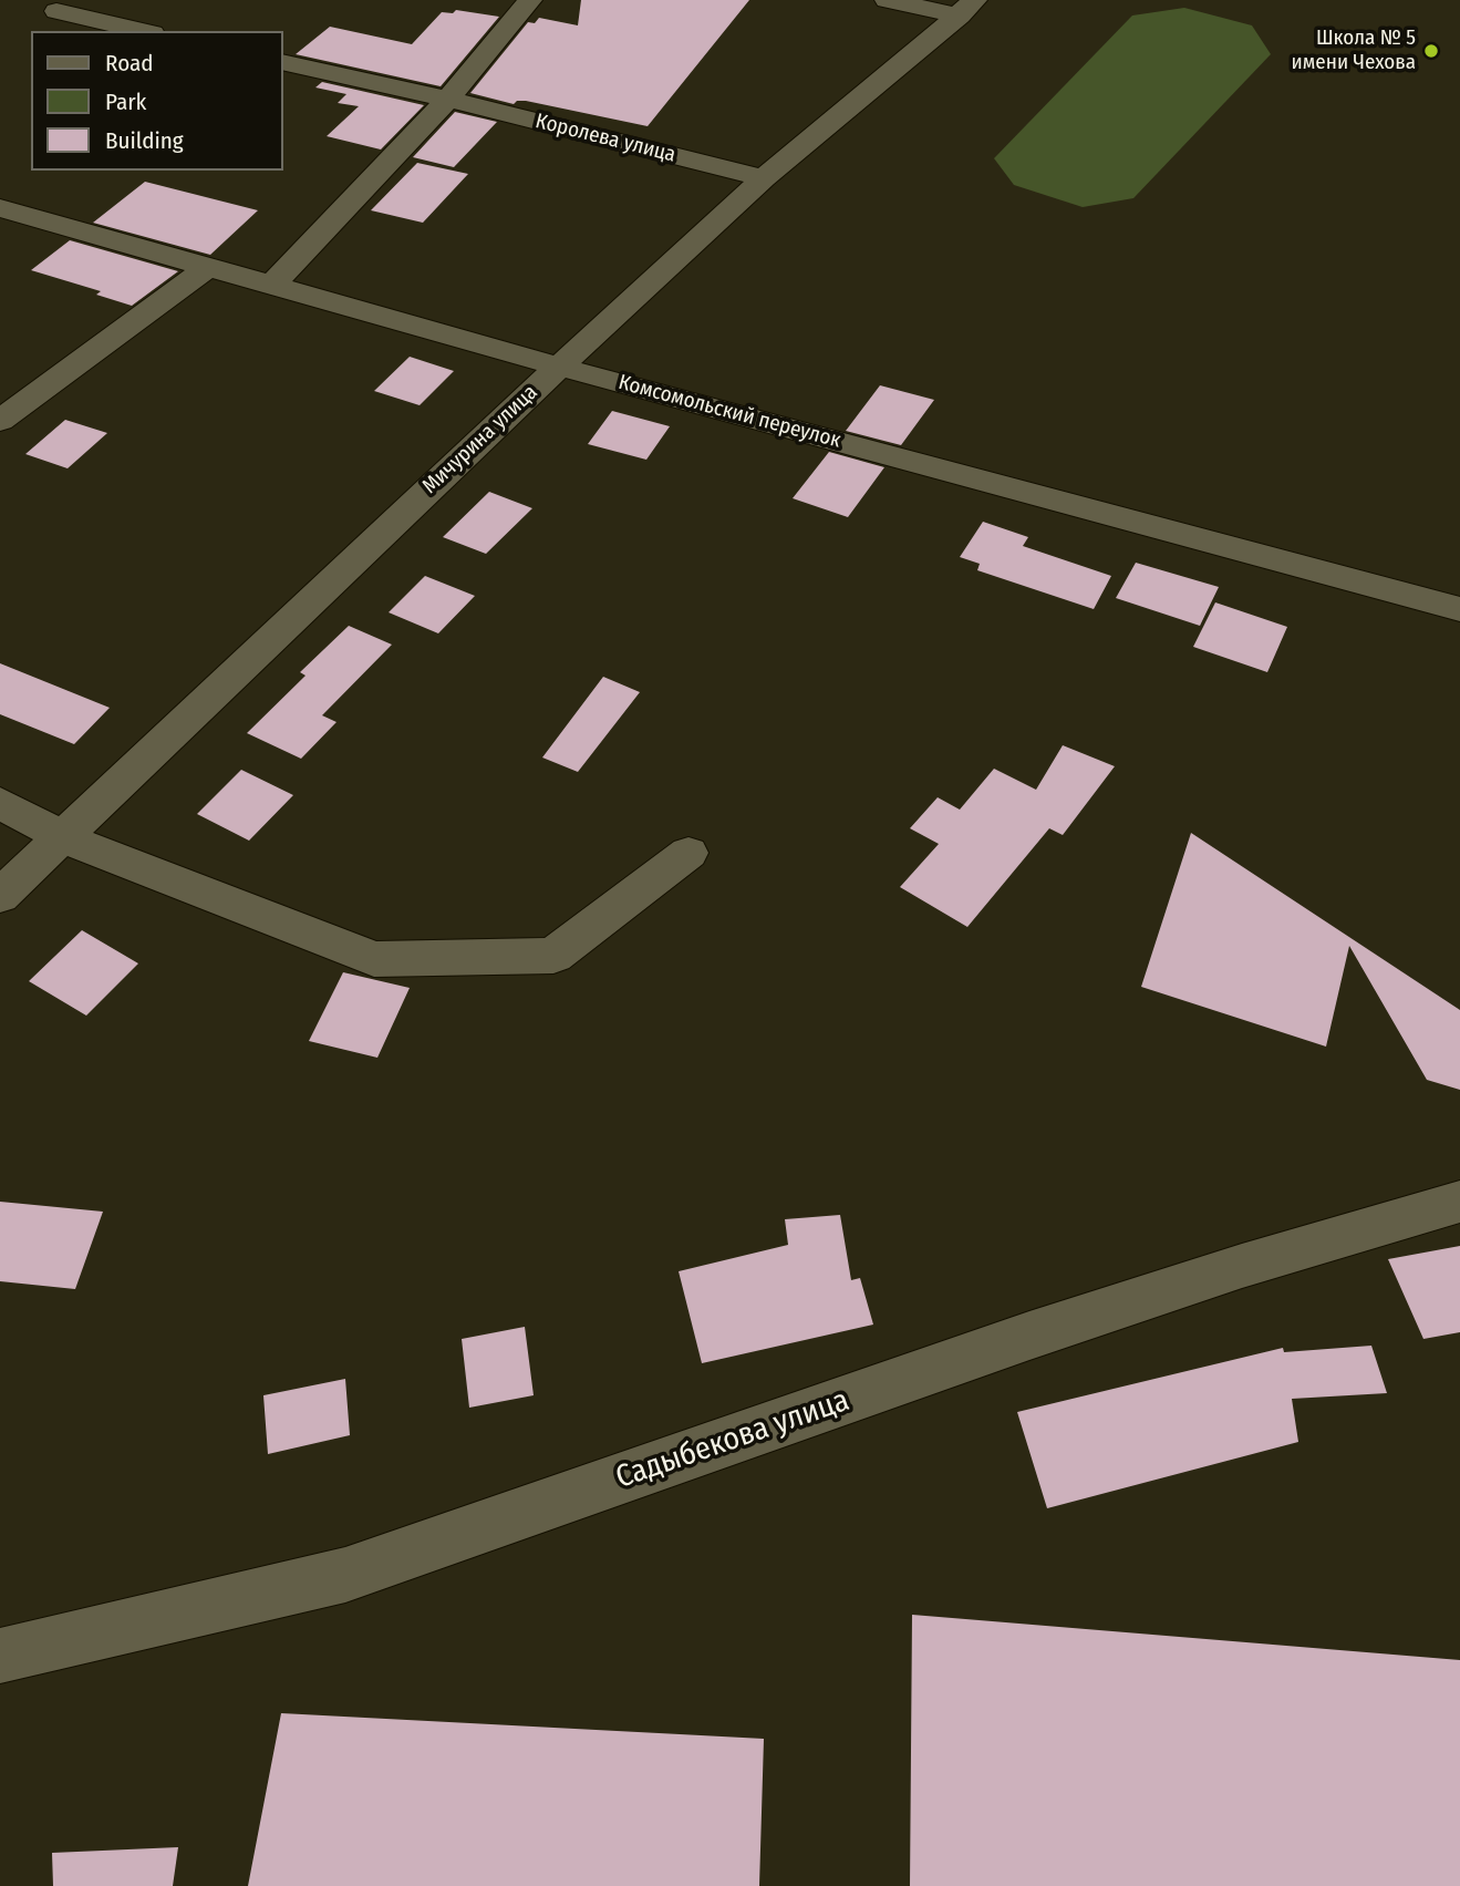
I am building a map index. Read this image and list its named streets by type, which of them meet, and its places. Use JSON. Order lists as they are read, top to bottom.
{
  "streets": {
    "street": [
      "Королева улица",
      "Комсомольский переулок",
      "Мичурина улица",
      "Садыбекова улица"
    ]
  },
  "crossings": [
    ["Королева улица", "Мичурина улица"],
    ["Комсомольский переулок", "Мичурина улица"]
  ],
  "places": ["Школа № 5 имени Чехова"],
  "legend": ["Road", "Park", "Building"]
}
